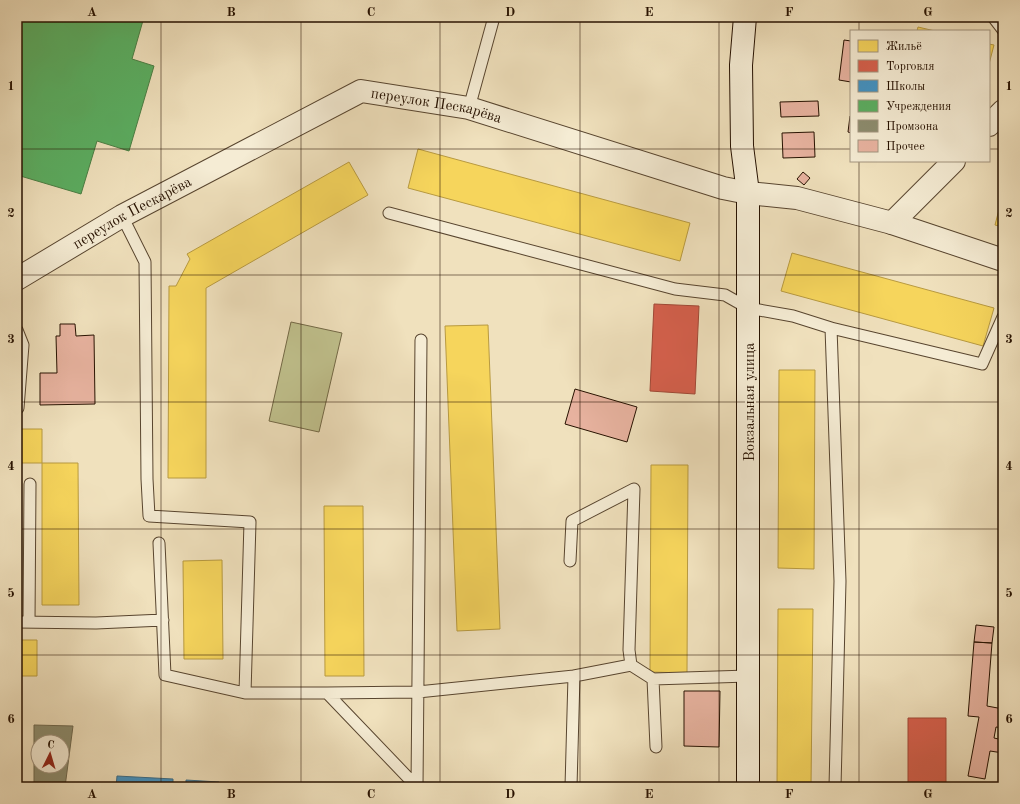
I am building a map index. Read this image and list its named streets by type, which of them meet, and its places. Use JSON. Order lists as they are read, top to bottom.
{
  "streets": {
    "street": ["переулок Пескарёва", "Вокзальная улица"]
  },
  "crossings": [
    ["переулок Пескарёва", "Вокзальная улица"]
  ],
  "legend": [
    "Жильё",
    "Торговля",
    "Школы",
    "Учреждения",
    "Промзона",
    "Прочее"
  ],
  "north": "top",
  "grid": {
    "columns": [
      "A",
      "B",
      "C",
      "D",
      "E",
      "F",
      "G"
    ],
    "rows": [
      "1",
      "2",
      "3",
      "4",
      "5",
      "6"
    ]
  }
}
